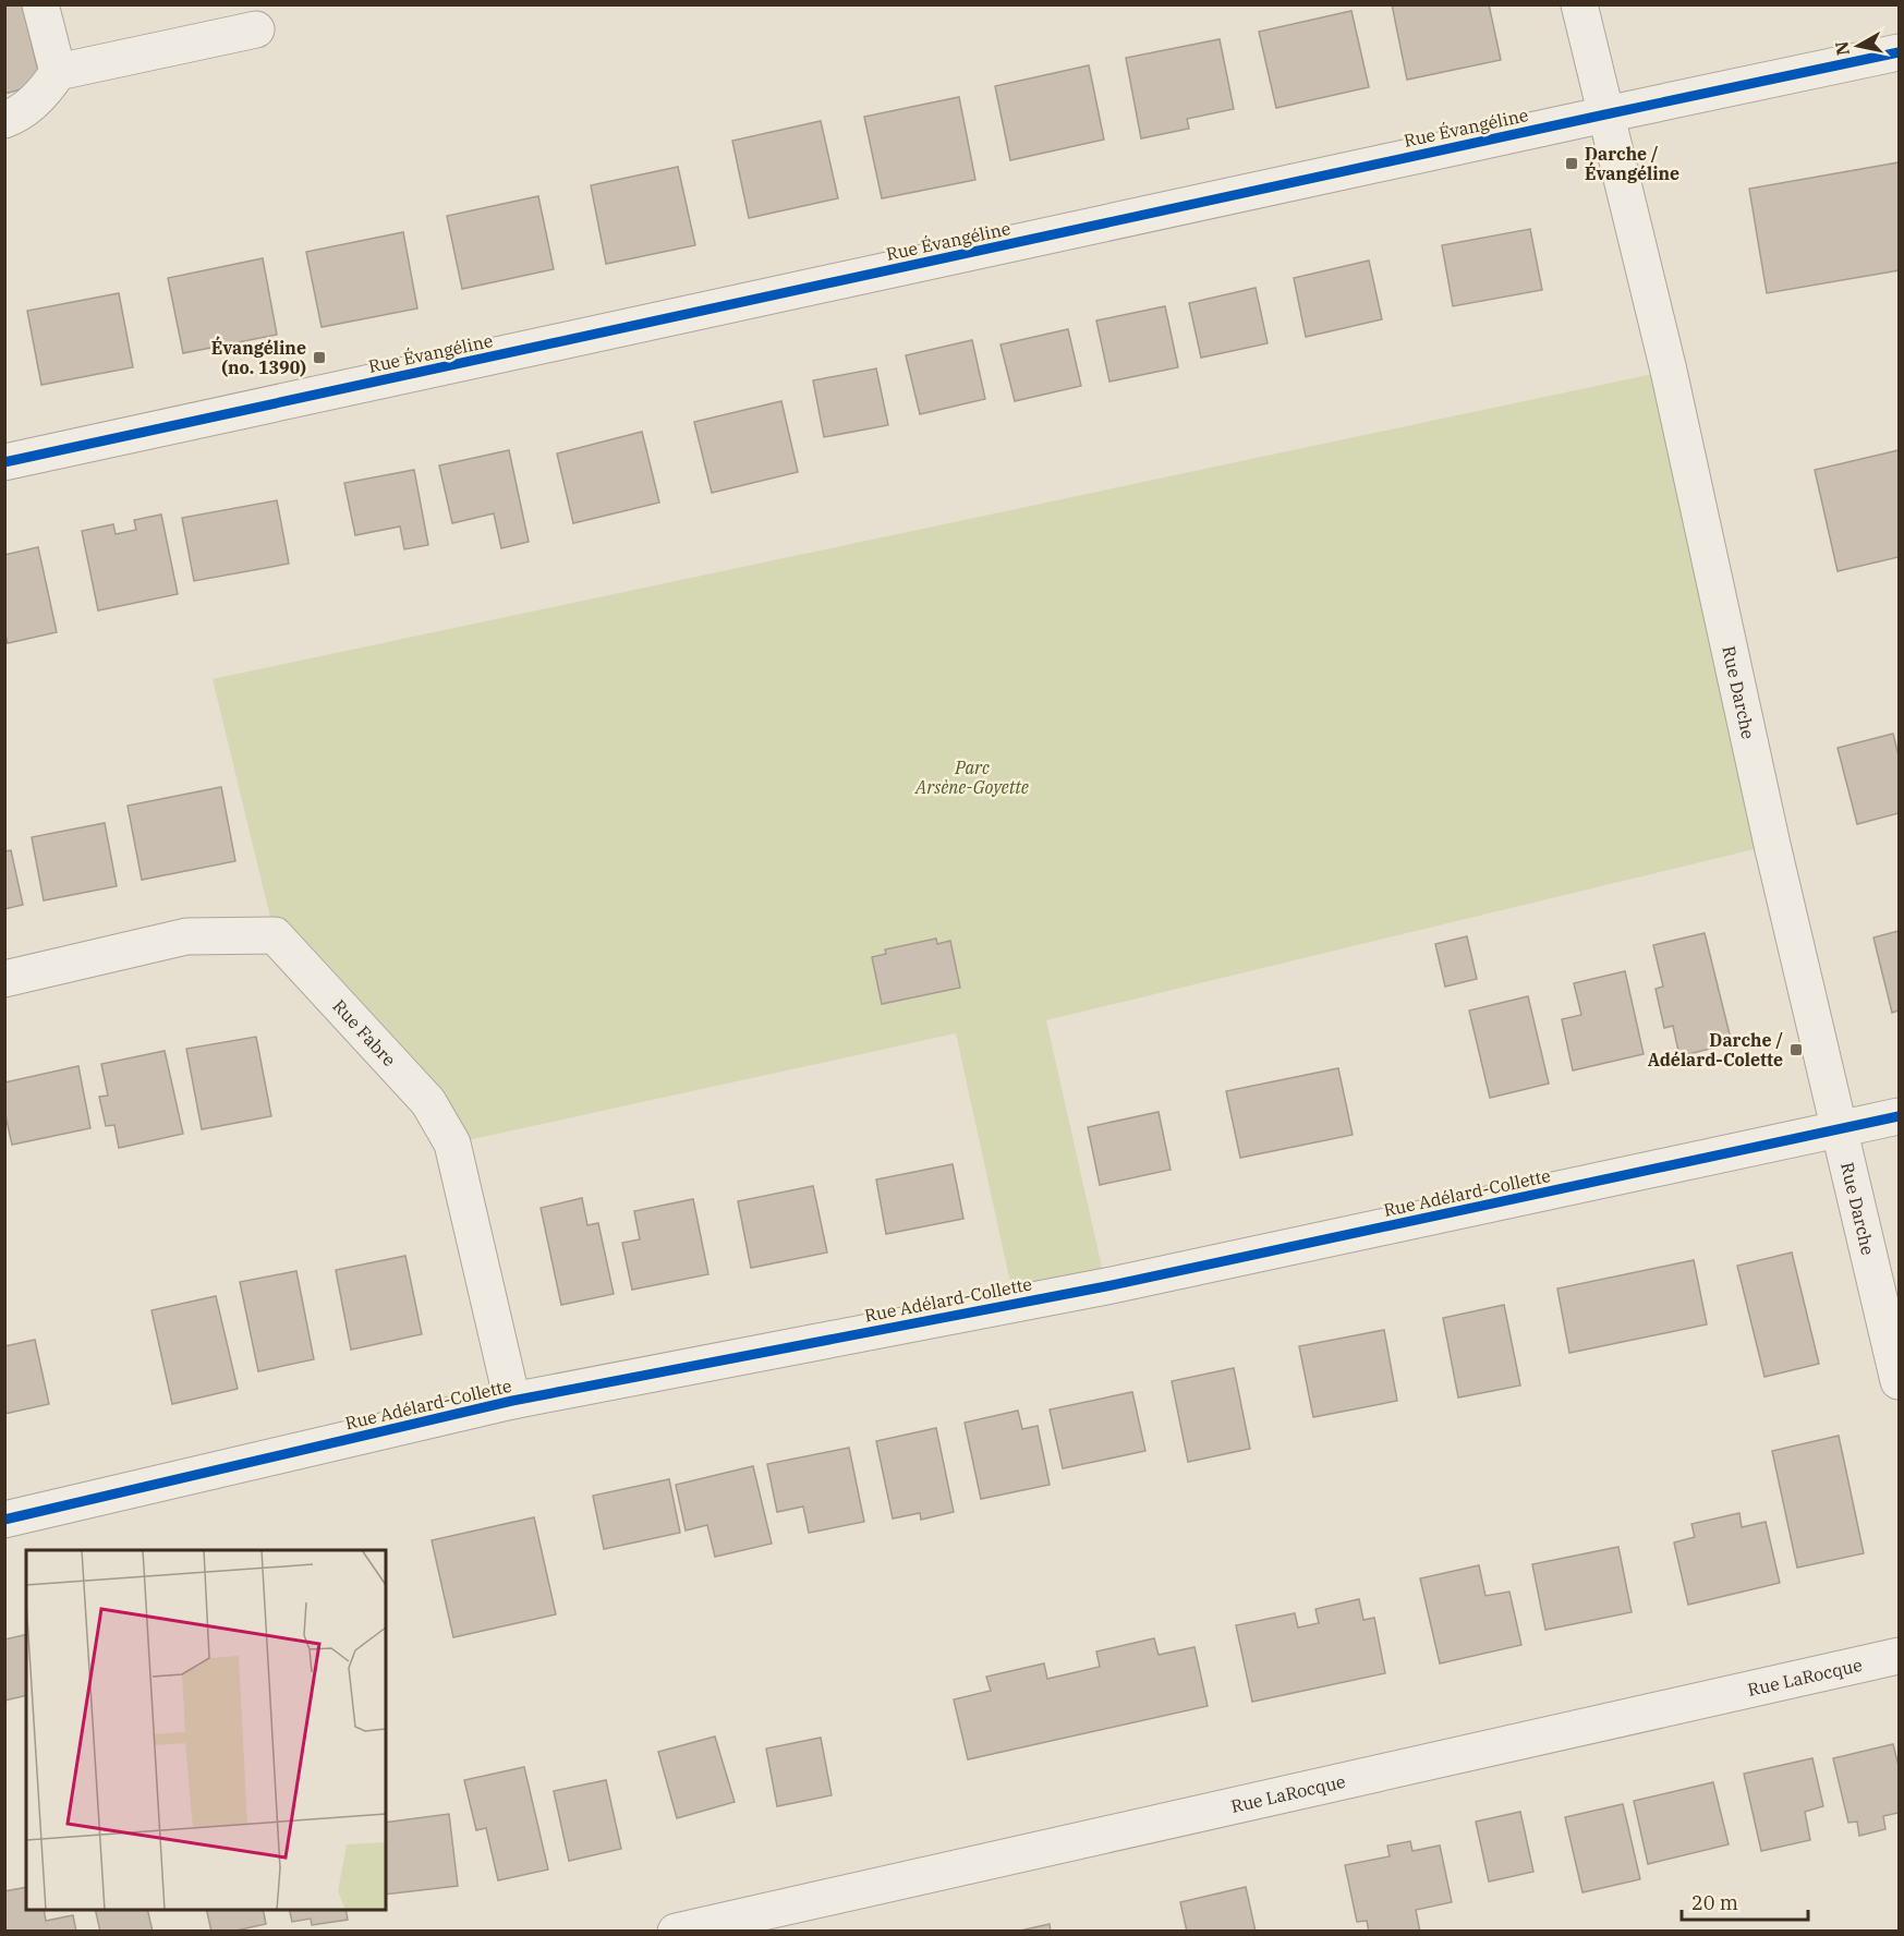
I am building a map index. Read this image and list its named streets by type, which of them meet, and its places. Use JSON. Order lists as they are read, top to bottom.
{
  "streets": {
    "street": [
      "Rue Évangéline",
      "Rue Darche",
      "Rue Fabre",
      "Rue Adélard-Collette",
      "Rue LaRocque"
    ]
  },
  "crossings": [
    ["Rue Évangéline", "Rue Darche"],
    ["Rue Darche", "Rue Adélard-Collette"],
    ["Rue Fabre", "Rue Adélard-Collette"]
  ],
  "parks": ["Parc Arsène-Goyette"],
  "places": {
    "transit": ["Darche / Évangéline", "Évangéline (no. 1390)", "Darche / Adélard-Colette"]
  },
  "scale_bar": "20 m",
  "north": "left"
}
